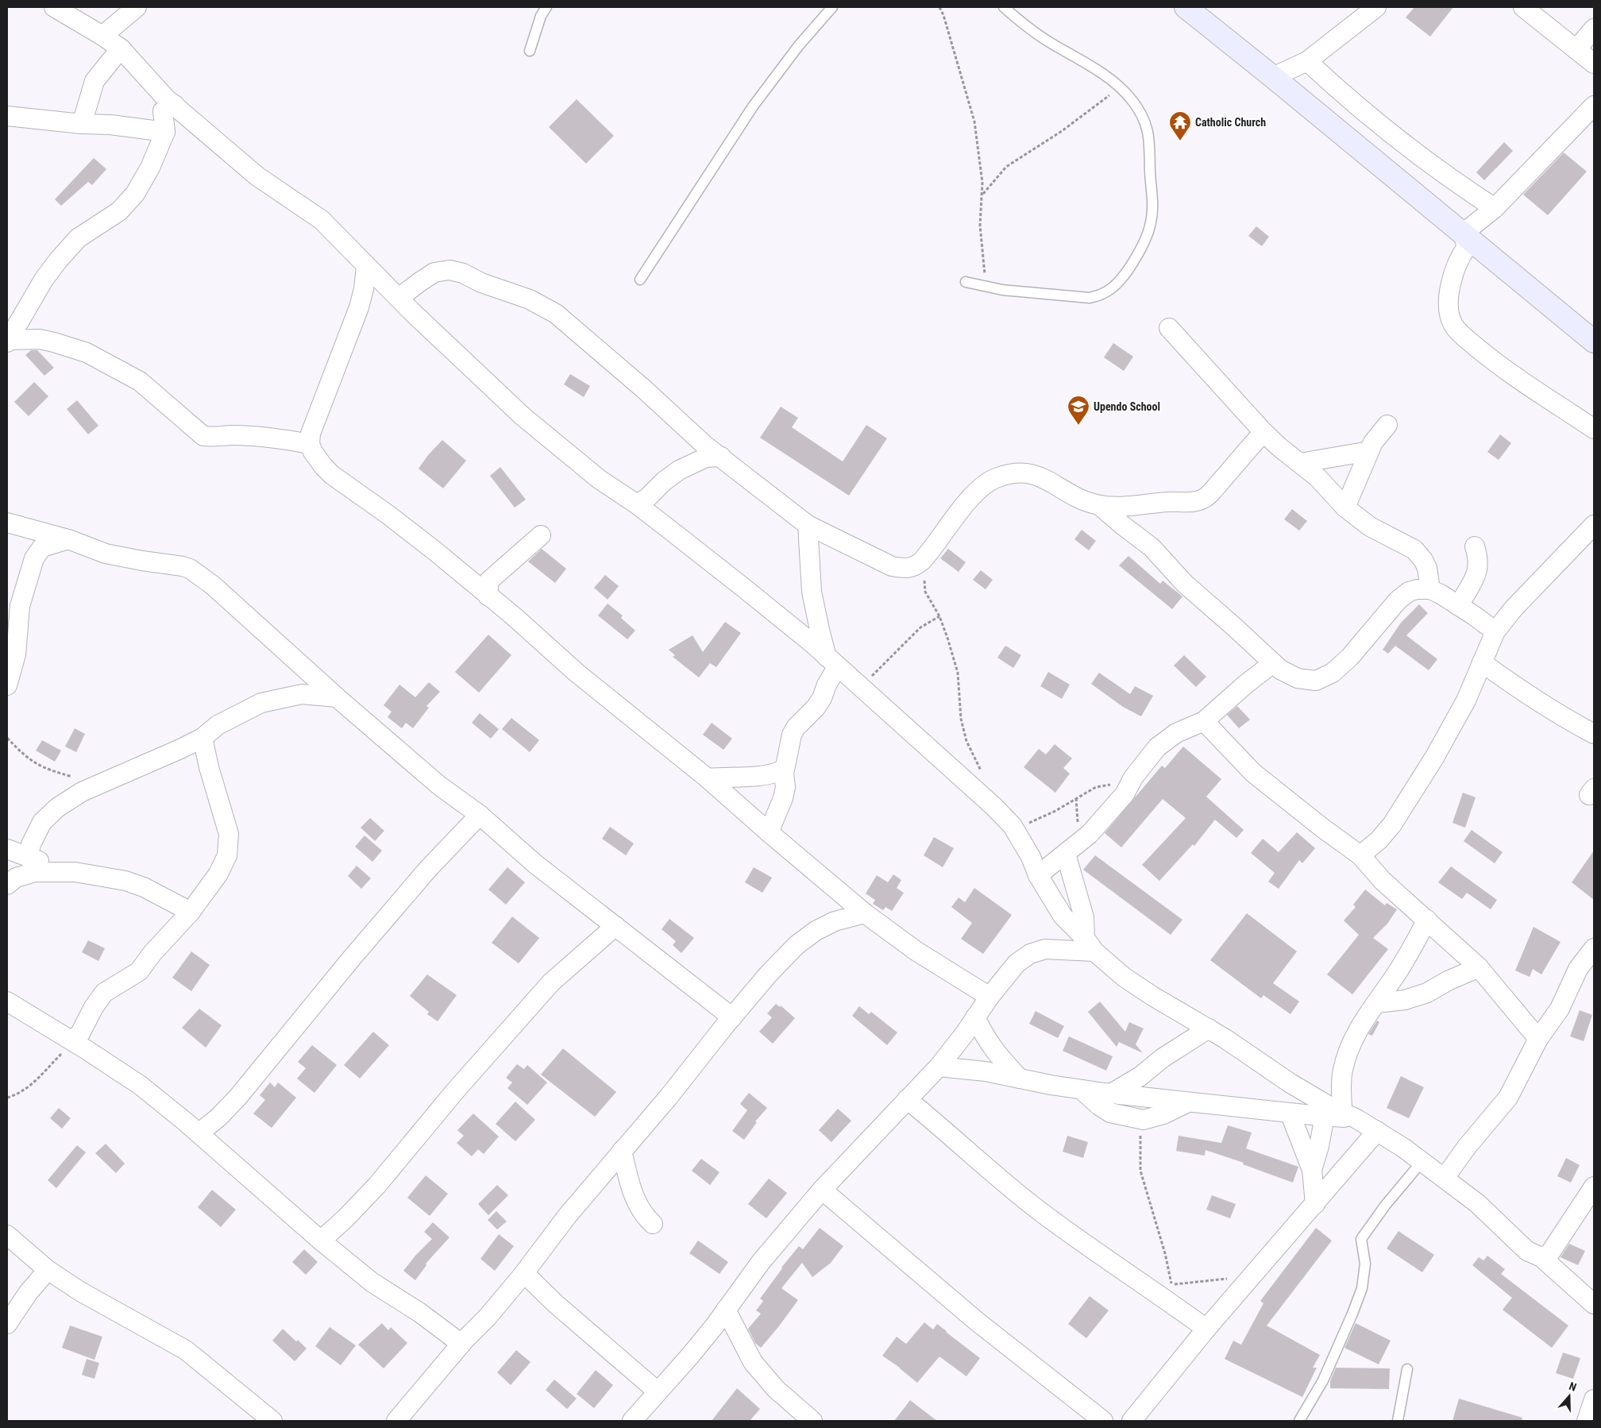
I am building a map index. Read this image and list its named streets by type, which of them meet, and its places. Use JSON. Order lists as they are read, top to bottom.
{
  "places": {
    "temple": ["Catholic Church"],
    "school or university": ["Upendo School"]
  },
  "north": "top"
}
